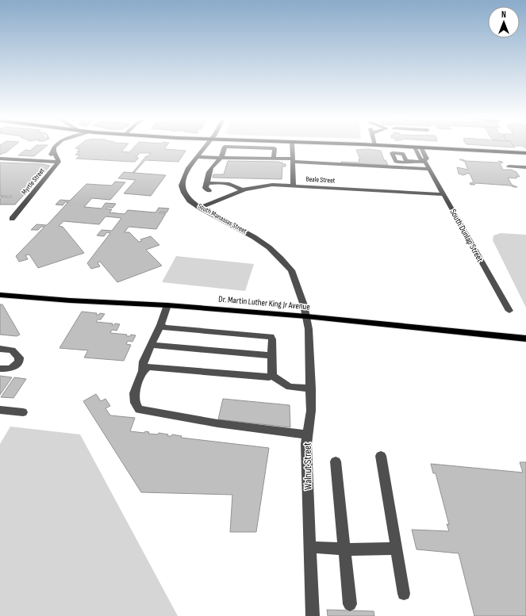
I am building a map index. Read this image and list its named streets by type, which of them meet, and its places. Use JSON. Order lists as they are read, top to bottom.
{
  "streets": {
    "main road": ["Dr. Martin Luther King Jr Avenue"],
    "street": [
      "Beale Street",
      "Myrtle Street",
      "South Manassas Street",
      "South Dunlap Street",
      "Walnut Street"
    ]
  },
  "crossings": [
    ["Beale Street", "South Manassas Street"],
    ["Beale Street", "South Dunlap Street"],
    ["South Manassas Street", "Dr. Martin Luther King Jr Avenue"],
    ["South Manassas Street", "Walnut Street"],
    ["Dr. Martin Luther King Jr Avenue", "Walnut Street"]
  ],
  "north": "top"
}
